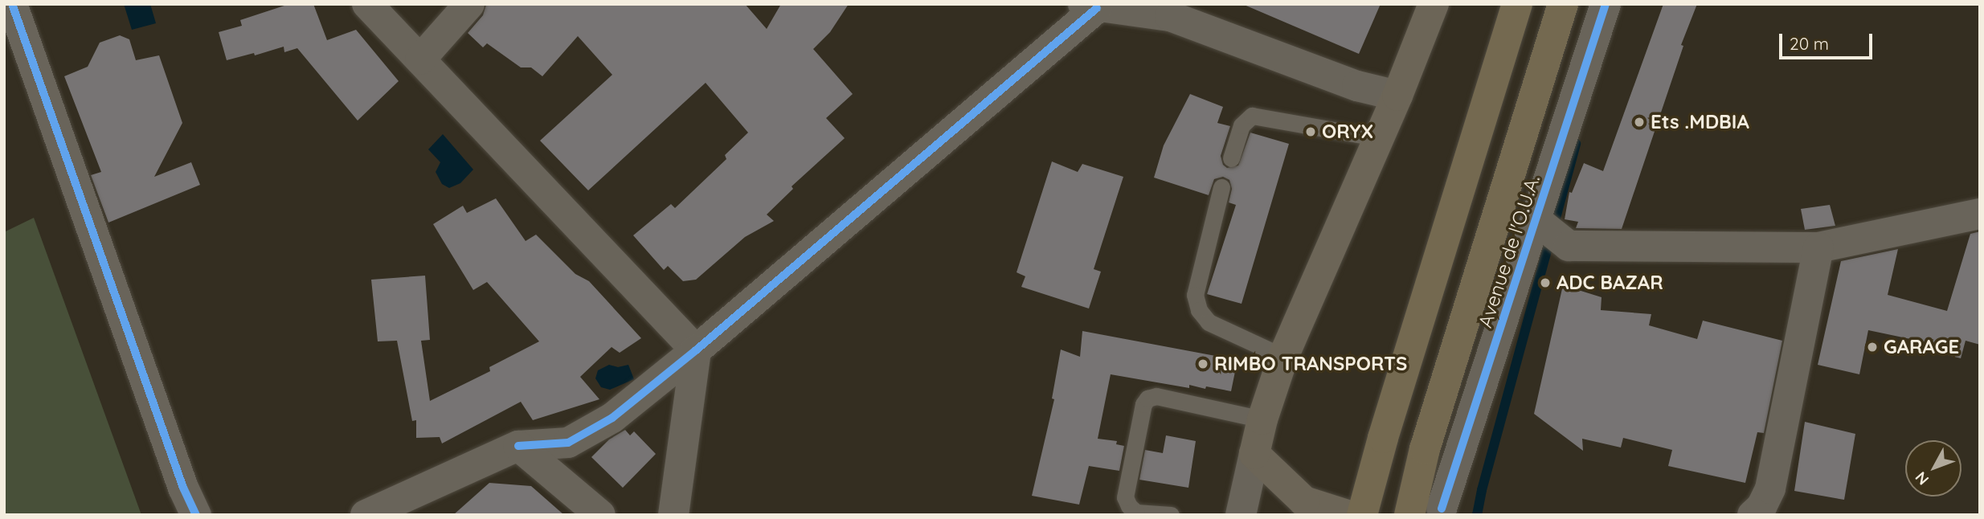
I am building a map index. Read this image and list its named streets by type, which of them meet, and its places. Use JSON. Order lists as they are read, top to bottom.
{
  "streets": {
    "highway": ["Avenue de l'O.U.A."]
  },
  "places": [
    "Ets .MDBIA",
    "ORYX",
    "ADC BAZAR",
    "GARAGE",
    "RIMBO TRANSPORTS"
  ],
  "scale_bar": "20 m",
  "north": "bottom left"
}
